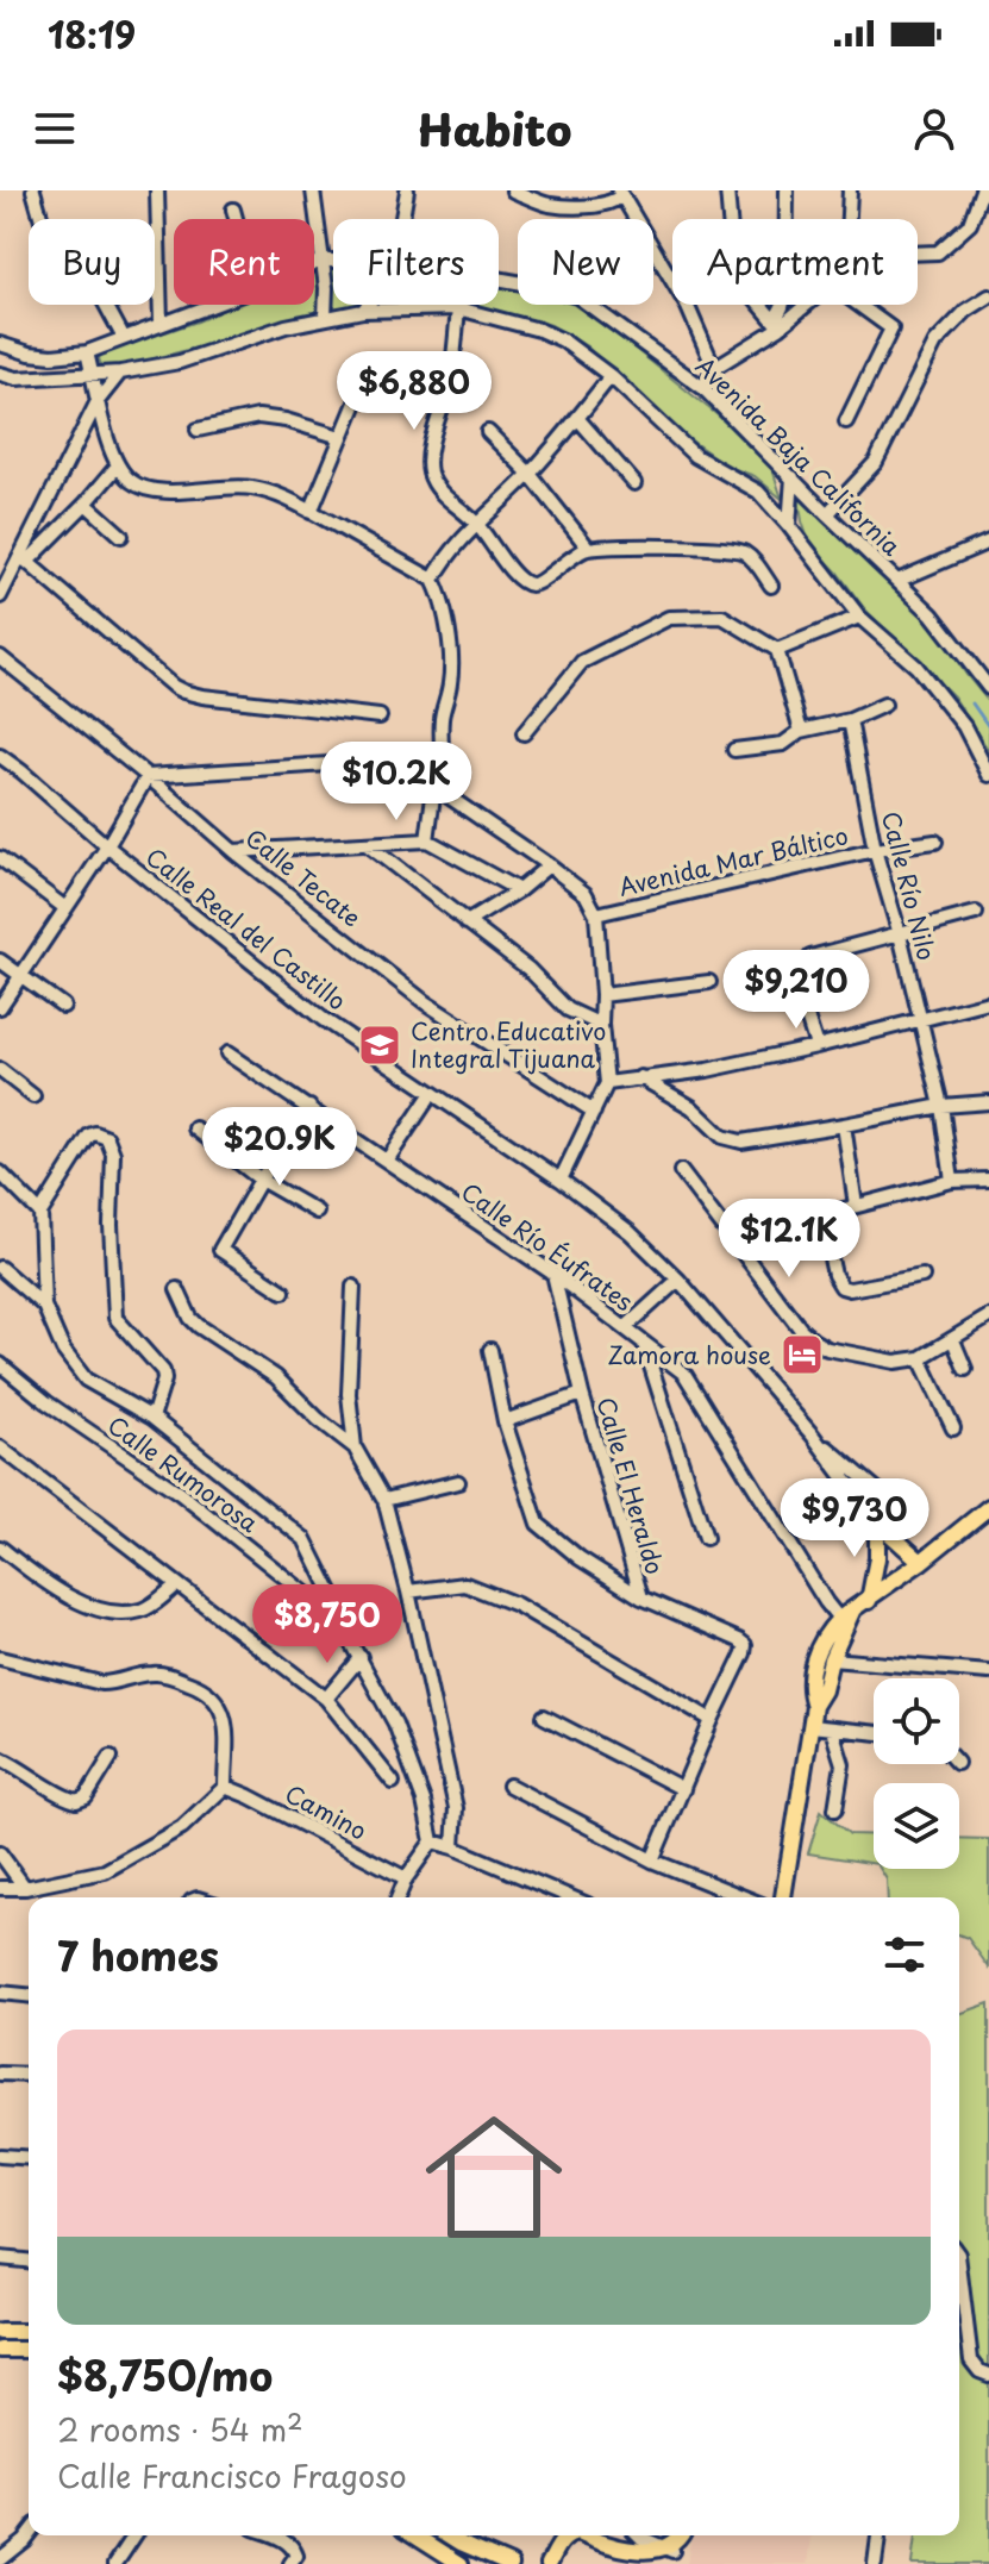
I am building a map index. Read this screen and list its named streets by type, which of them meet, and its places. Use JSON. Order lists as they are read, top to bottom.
{
  "streets": {
    "street": [
      "Avenida Baja California",
      "Avenida Mar Báltico",
      "Calle Tecate",
      "Calle Río Nilo",
      "Calle Real del Castillo",
      "Calle Río Éufrates",
      "Calle Rumorosa",
      "Calle El Heraldo",
      "Camino"
    ]
  },
  "crossings": [
    ["Avenida Mar Báltico", "Calle Río Nilo"],
    ["Calle Río Éufrates", "Calle El Heraldo"]
  ],
  "places": {
    "school or university": ["Centro Educativo Integral Tijuana"],
    "hotel": ["Zamora house"]
  },
  "page": {
    "status": "18:19",
    "header": "Habito",
    "chip": [
      "Buy",
      "Rent",
      "Filters",
      "New",
      "Apartment"
    ],
    "price": [
      "$6,880",
      "$10.2K",
      "$9,210",
      "$20.9K",
      "$12.1K",
      "$9,730",
      "$8,750"
    ],
    "heading": "7 homes",
    "list": [
      {
        "name": "$8,750/mo",
        "note": "2 rooms · 54 m² · Calle Francisco Fragoso"
      }
    ]
  }
}
